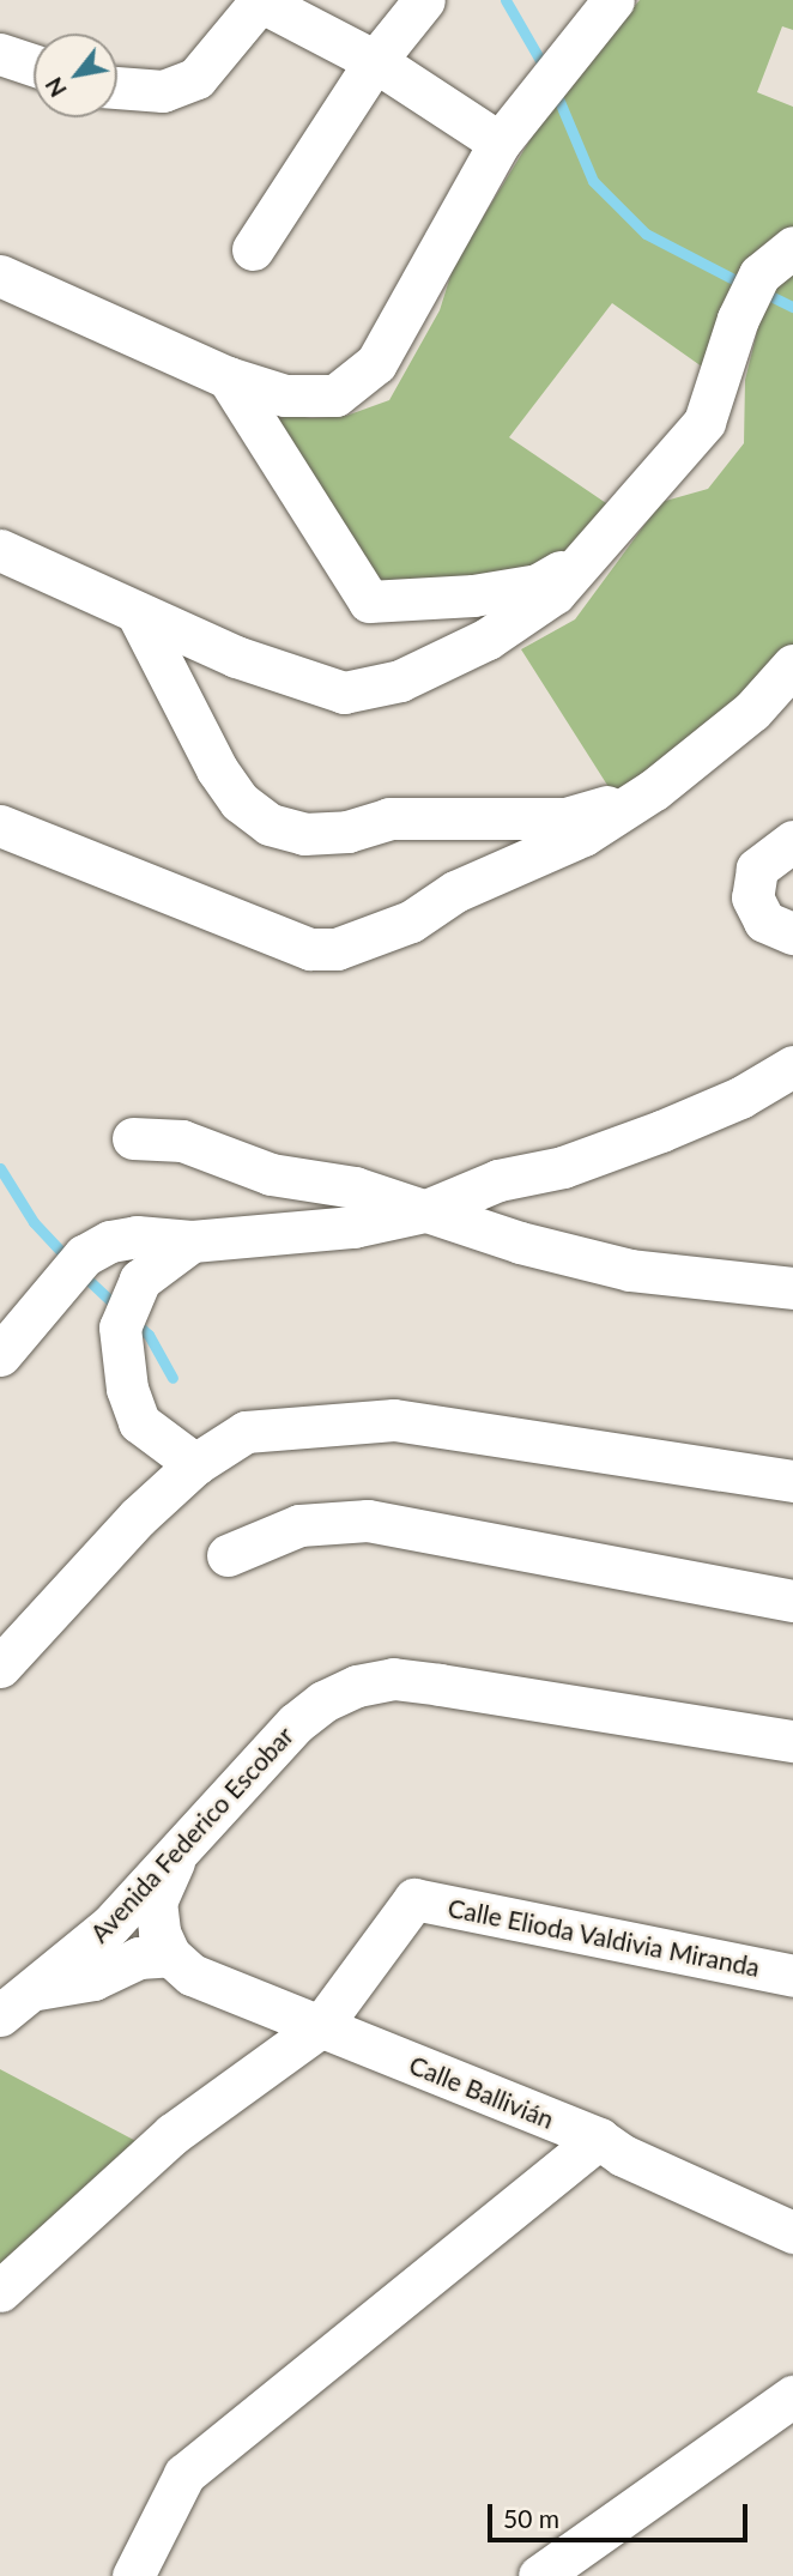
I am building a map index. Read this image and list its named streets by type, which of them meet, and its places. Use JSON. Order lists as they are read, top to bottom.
{
  "streets": {
    "street": ["Avenida Federico Escobar", "Calle Elioda Valdivia Miranda", "Calle Ballivián"]
  },
  "crossings": [
    ["Calle Elioda Valdivia Miranda", "Calle Ballivián"]
  ],
  "scale_bar": "50 m",
  "north": "bottom left"
}
